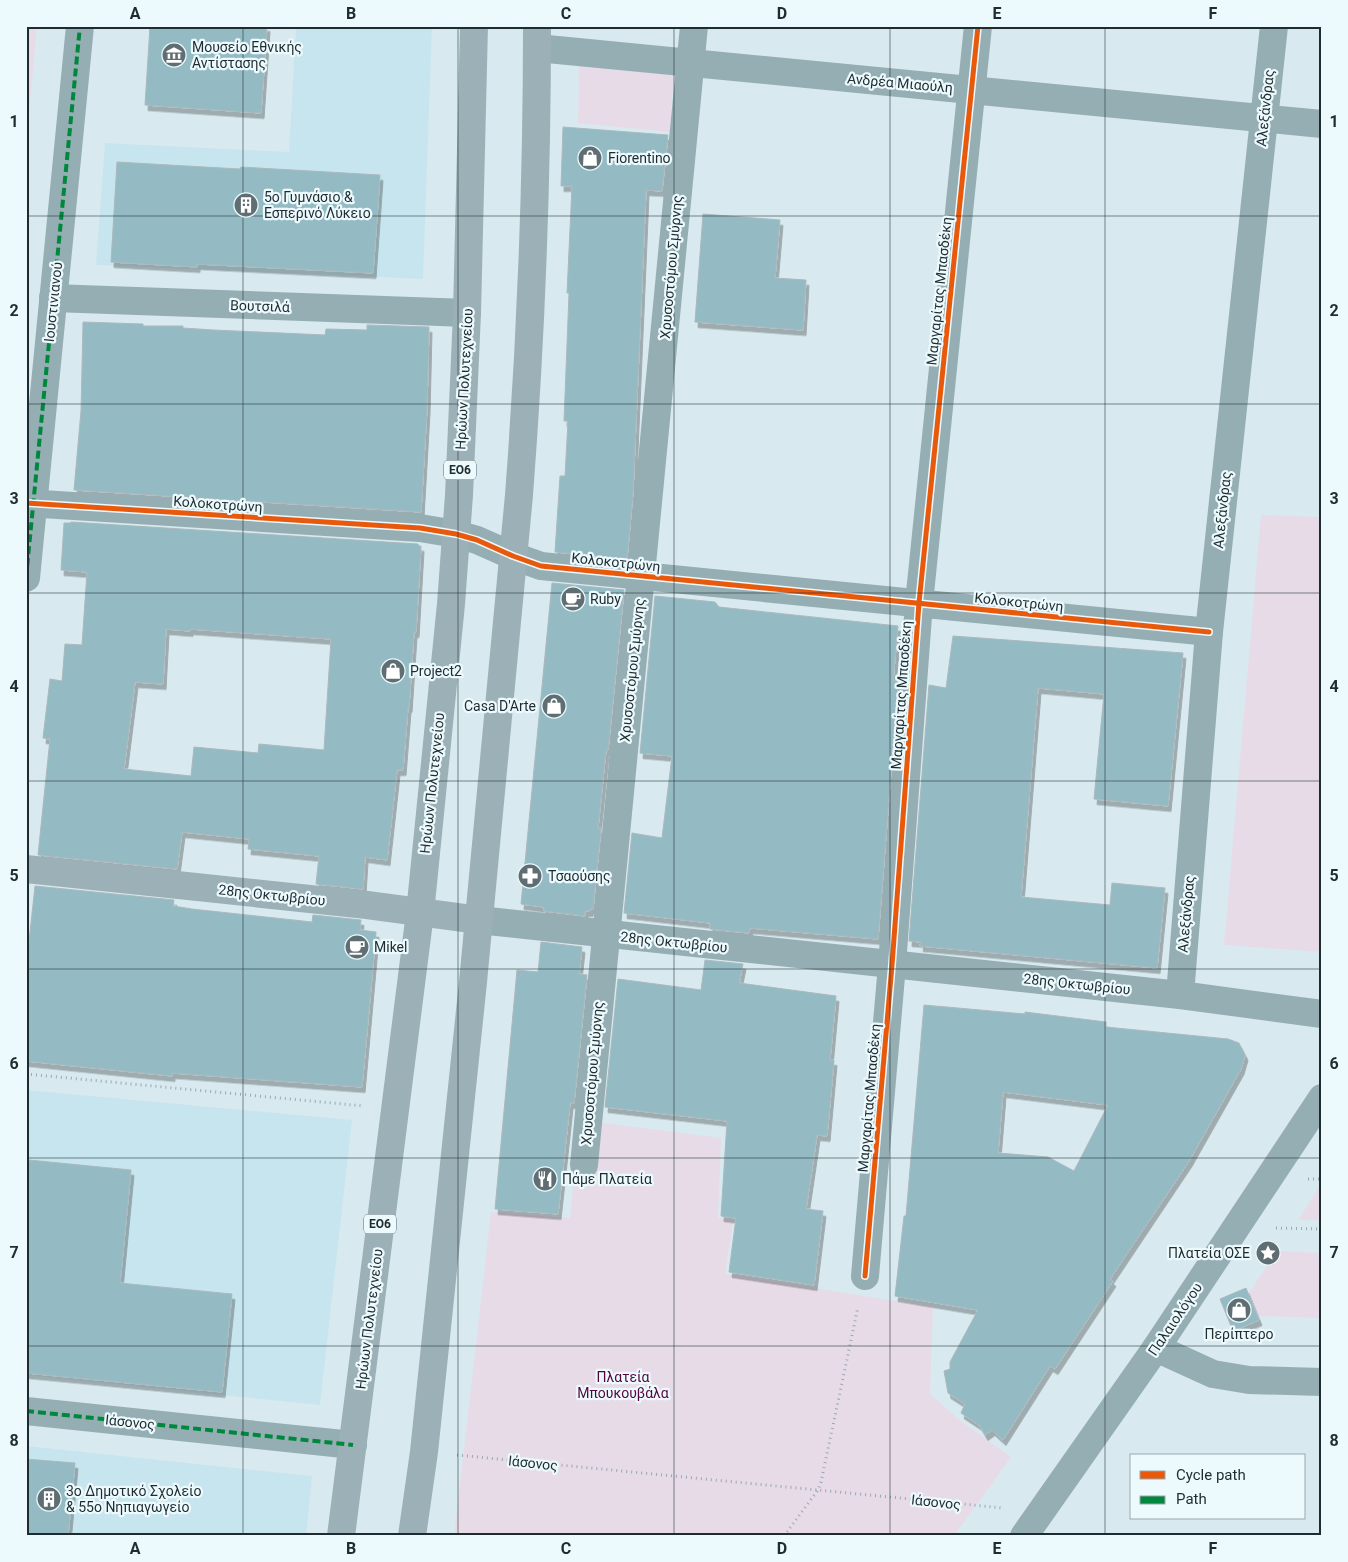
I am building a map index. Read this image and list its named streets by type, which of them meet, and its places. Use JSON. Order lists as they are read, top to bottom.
{
  "streets": {
    "main road": ["Ηρώων Πολυτεχνείου", "ΕΟ6", "28ης Οκτωβρίου"],
    "street": [
      "Ανδρέα Μιαούλη",
      "Αλεξάνδρας",
      "Χρυσοστόμου Σμύρνης",
      "Μαργαρίτας Μπασδέκη",
      "Ιουστινιανού",
      "Βουτσιλά",
      "Κολοκοτρώνη",
      "Παλαιολόγου",
      "Ιάσονος"
    ]
  },
  "crossings": [
    ["Ανδρέα Μιαούλη", "Αλεξάνδρας"],
    ["Ανδρέα Μιαούλη", "Χρυσοστόμου Σμύρνης"],
    ["Ανδρέα Μιαούλη", "Μαργαρίτας Μπασδέκη"],
    ["Αλεξάνδρας", "Κολοκοτρώνη"],
    ["Αλεξάνδρας", "28ης Οκτωβρίου"],
    ["Χρυσοστόμου Σμύρνης", "Κολοκοτρώνη"],
    ["Χρυσοστόμου Σμύρνης", "28ης Οκτωβρίου"],
    ["Μαργαρίτας Μπασδέκη", "Κολοκοτρώνη"],
    ["Μαργαρίτας Μπασδέκη", "28ης Οκτωβρίου"],
    ["Ιουστινιανού", "Βουτσιλά"],
    ["Ιουστινιανού", "Κολοκοτρώνη"],
    ["Βουτσιλά", "Ηρώων Πολυτεχνείου"],
    ["Ηρώων Πολυτεχνείου", "Κολοκοτρώνη"],
    ["Ηρώων Πολυτεχνείου", "28ης Οκτωβρίου"],
    ["Ηρώων Πολυτεχνείου", "Ιάσονος"],
    ["Παλαιολόγου", "Ιάσονος"]
  ],
  "parks": ["Πλατεία Μπουκουβάλα"],
  "places": {
    "museum": ["Μουσείο Εθνικής Αντίστασης"],
    "shop": [
      "Fiorentino",
      "Project2",
      "Casa D'Arte",
      "Περίπτερο"
    ],
    "building": ["5ο Γυμνάσιο & Εσπερινό Λύκειο", "3ο Δημοτικό Σχολείο & 55ο Νηπιαγωγείο"],
    "cafe": ["Ruby", "Mikel"],
    "pharmacy": ["Τσαούσης"],
    "restaurant": ["Πάμε Πλατεία"],
    "place": ["Πλατεία ΟΣΕ"]
  },
  "legend": ["Cycle path", "Path"],
  "grid": {
    "columns": [
      "A",
      "B",
      "C",
      "D",
      "E",
      "F"
    ],
    "rows": [
      "1",
      "2",
      "3",
      "4",
      "5",
      "6",
      "7",
      "8"
    ]
  }
}
